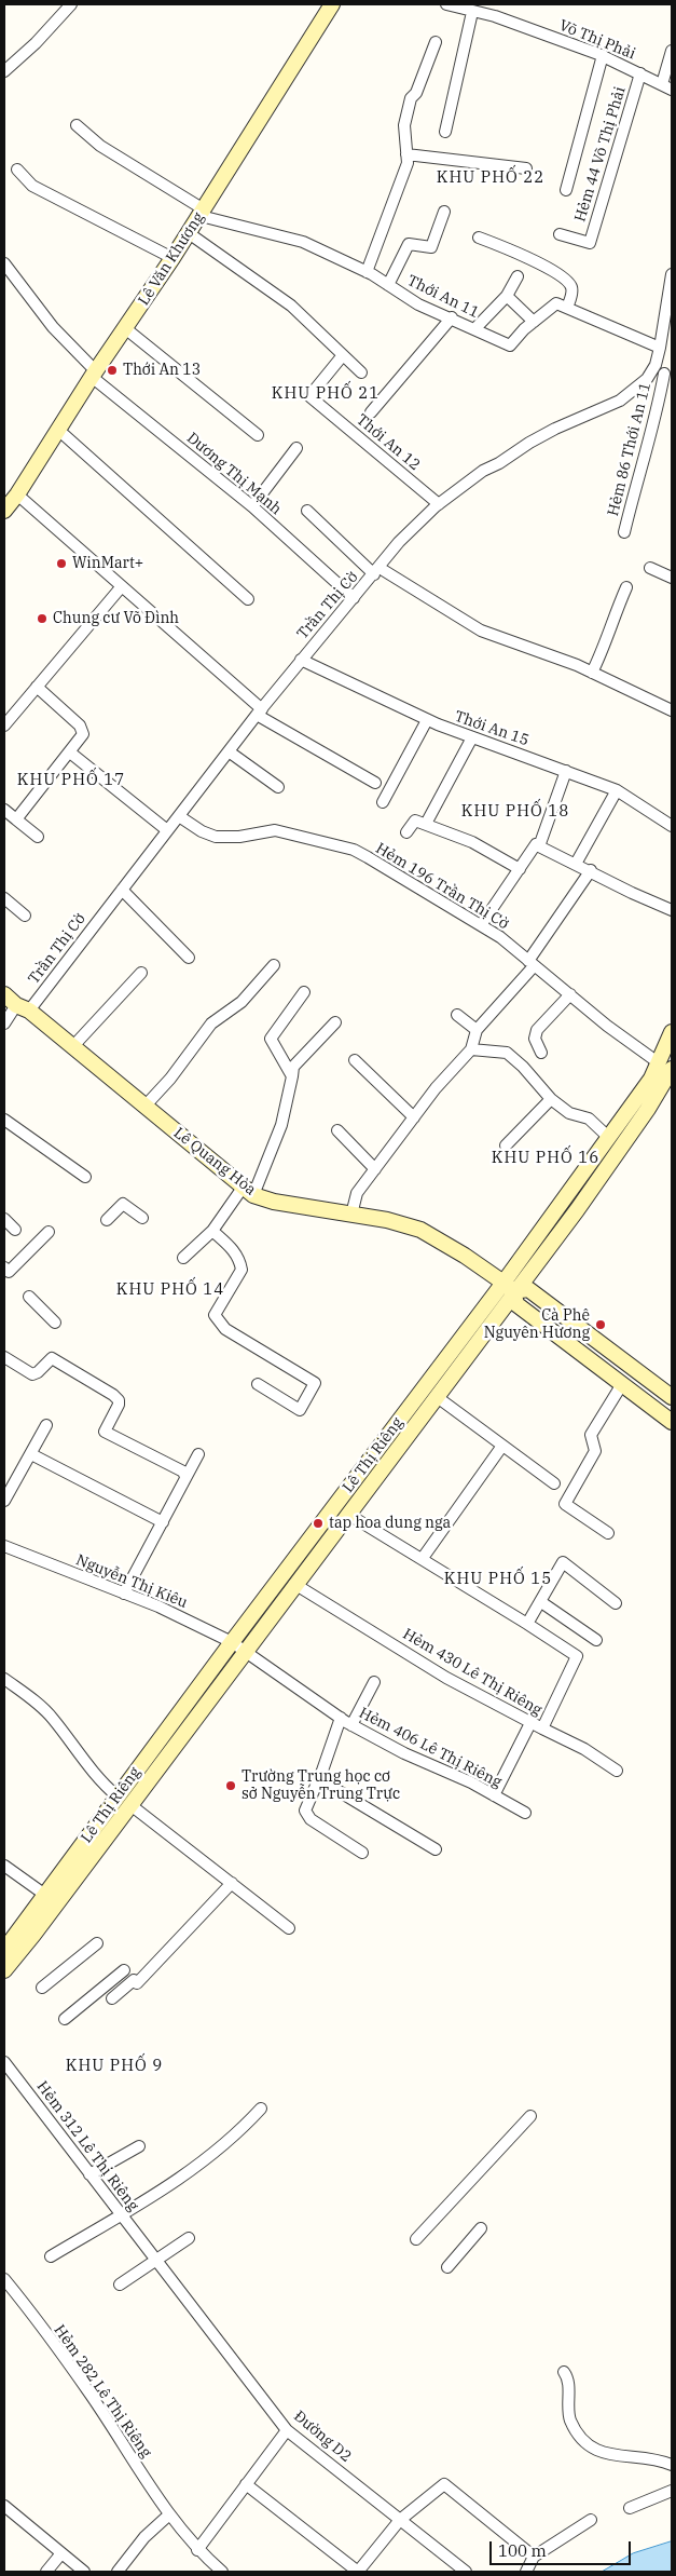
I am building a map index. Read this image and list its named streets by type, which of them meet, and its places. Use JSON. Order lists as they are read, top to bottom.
{
  "streets": {
    "street": [
      "Võ Thị Phải",
      "Hẻm 44 Võ Thị Phải",
      "Lê Văn Khương",
      "Thới An 11",
      "Thới An 12",
      "Hẻm 86 Thới An 11",
      "Dương Thị Mạnh",
      "Trần Thị Cờ",
      "Thới An 15",
      "Hẻm 196 Trần Thị Cờ",
      "Lê Quang Hòa",
      "Lê Thị Riêng",
      "Nguyễn Thị Kiêu",
      "Hẻm 430 Lê Thị Riêng",
      "Hẻm 406 Lê Thị Riêng",
      "Hẻm 312 Lê Thị Riêng",
      "Hẻm 282 Lê Thị Riêng",
      "Đường D2"
    ]
  },
  "crossings": [
    ["Võ Thị Phải", "Hẻm 44 Võ Thị Phải"],
    ["Lê Văn Khương", "Thới An 11"],
    ["Lê Văn Khương", "Dương Thị Mạnh"],
    ["Thới An 12", "Trần Thị Cờ"],
    ["Hẻm 86 Thới An 11", "Trần Thị Cờ"],
    ["Dương Thị Mạnh", "Trần Thị Cờ"],
    ["Trần Thị Cờ", "Thới An 15"],
    ["Trần Thị Cờ", "Hẻm 196 Trần Thị Cờ"],
    ["Trần Thị Cờ", "Lê Quang Hòa"],
    ["Hẻm 196 Trần Thị Cờ", "Lê Thị Riêng"],
    ["Lê Quang Hòa", "Lê Thị Riêng"],
    ["Lê Thị Riêng", "Nguyễn Thị Kiêu"],
    ["Lê Thị Riêng", "Hẻm 430 Lê Thị Riêng"],
    ["Lê Thị Riêng", "Hẻm 406 Lê Thị Riêng"],
    ["Nguyễn Thị Kiêu", "Hẻm 406 Lê Thị Riêng"],
    ["Hẻm 312 Lê Thị Riêng", "Đường D2"]
  ],
  "districts": [
    "KHU PHỐ 22",
    "KHU PHỐ 21",
    "KHU PHỐ 17",
    "KHU PHỐ 18",
    "KHU PHỐ 16",
    "KHU PHỐ 14",
    "KHU PHỐ 15",
    "KHU PHỐ 9"
  ],
  "places": [
    "Thới An 13",
    "WinMart+",
    "Chung cư Võ Đình",
    "Cà Phê Nguyên Hương",
    "tap hoa dung nga",
    "Trường Trung học cơ sở Nguyễn Trung Trực"
  ],
  "scale_bar": "100 m"
}
